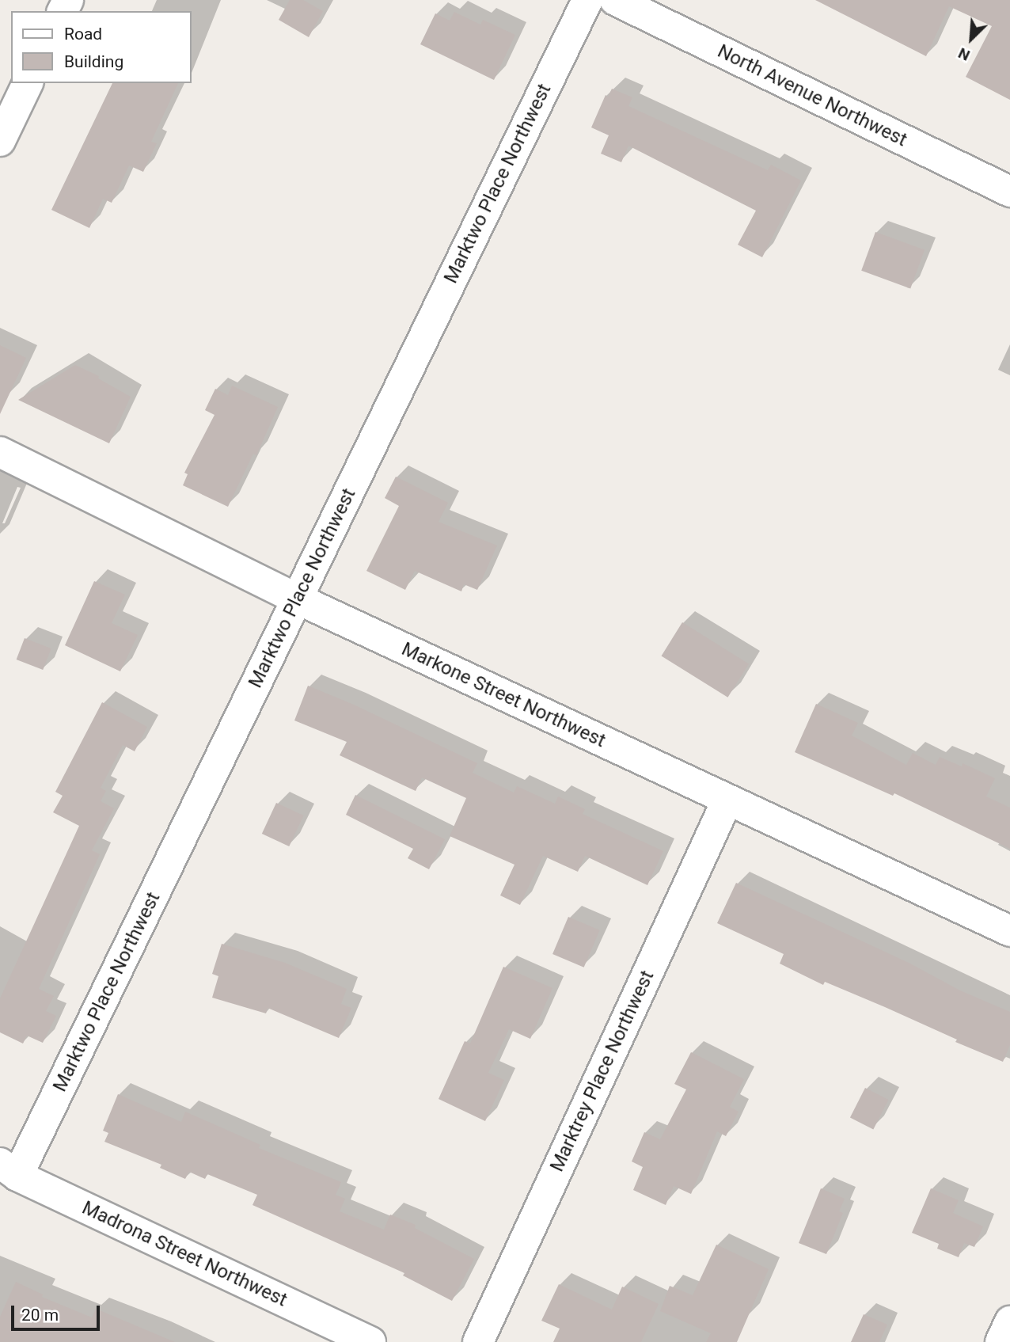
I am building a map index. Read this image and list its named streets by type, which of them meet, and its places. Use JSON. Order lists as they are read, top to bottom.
{
  "streets": {
    "street": [
      "North Avenue Northwest",
      "Marktwo Place Northwest",
      "Markone Street Northwest",
      "Marktrey Place Northwest",
      "Madrona Street Northwest"
    ]
  },
  "crossings": [
    ["Marktwo Place Northwest", "Markone Street Northwest"],
    ["Marktwo Place Northwest", "Madrona Street Northwest"],
    ["Markone Street Northwest", "Marktrey Place Northwest"]
  ],
  "legend": ["Road", "Building"],
  "scale_bar": "20 m",
  "north": "bottom left"
}
